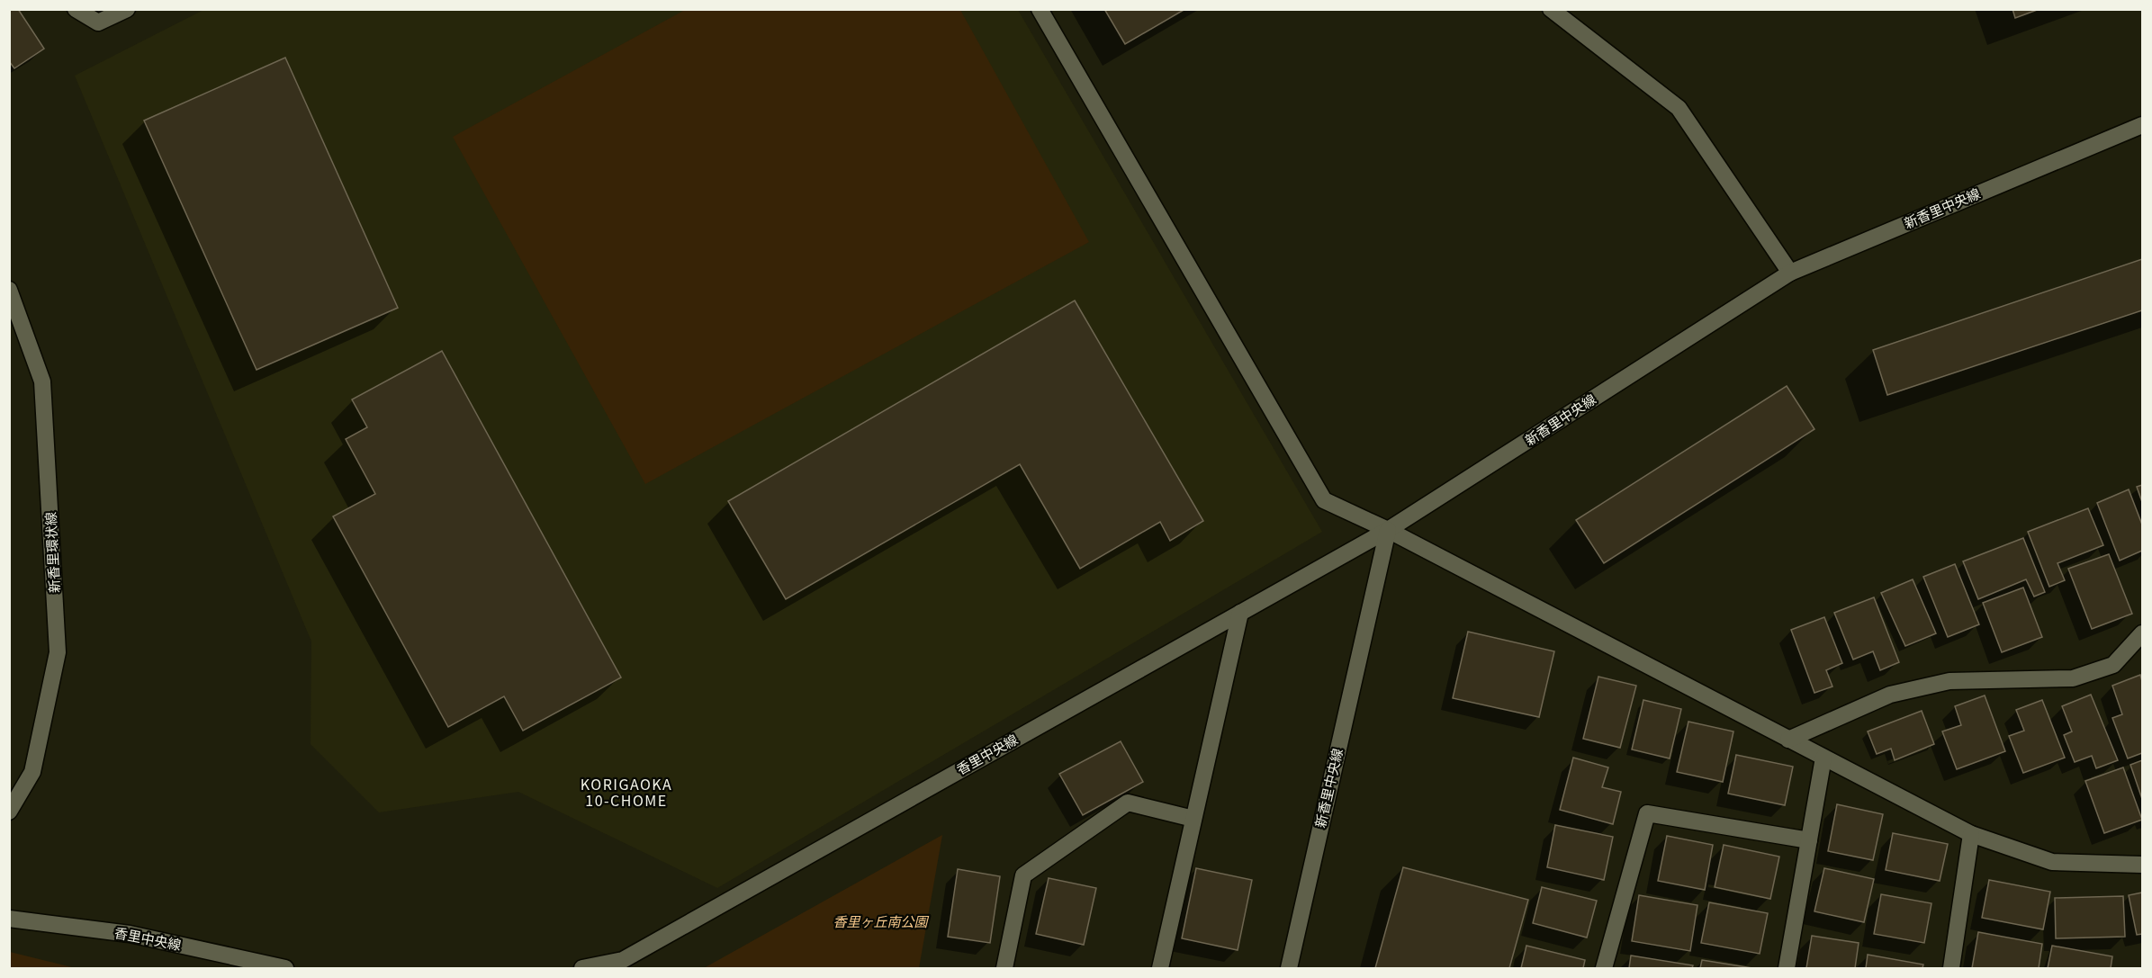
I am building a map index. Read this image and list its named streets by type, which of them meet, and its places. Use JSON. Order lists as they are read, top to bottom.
{
  "streets": {
    "street": ["新香里中央線", "新香里環状線", "香里中央線"]
  },
  "crossings": [
    ["新香里中央線", "香里中央線"]
  ],
  "districts": ["KORIGAOKA 10-CHOME"],
  "parks": ["香里ヶ丘南公園"]
}
